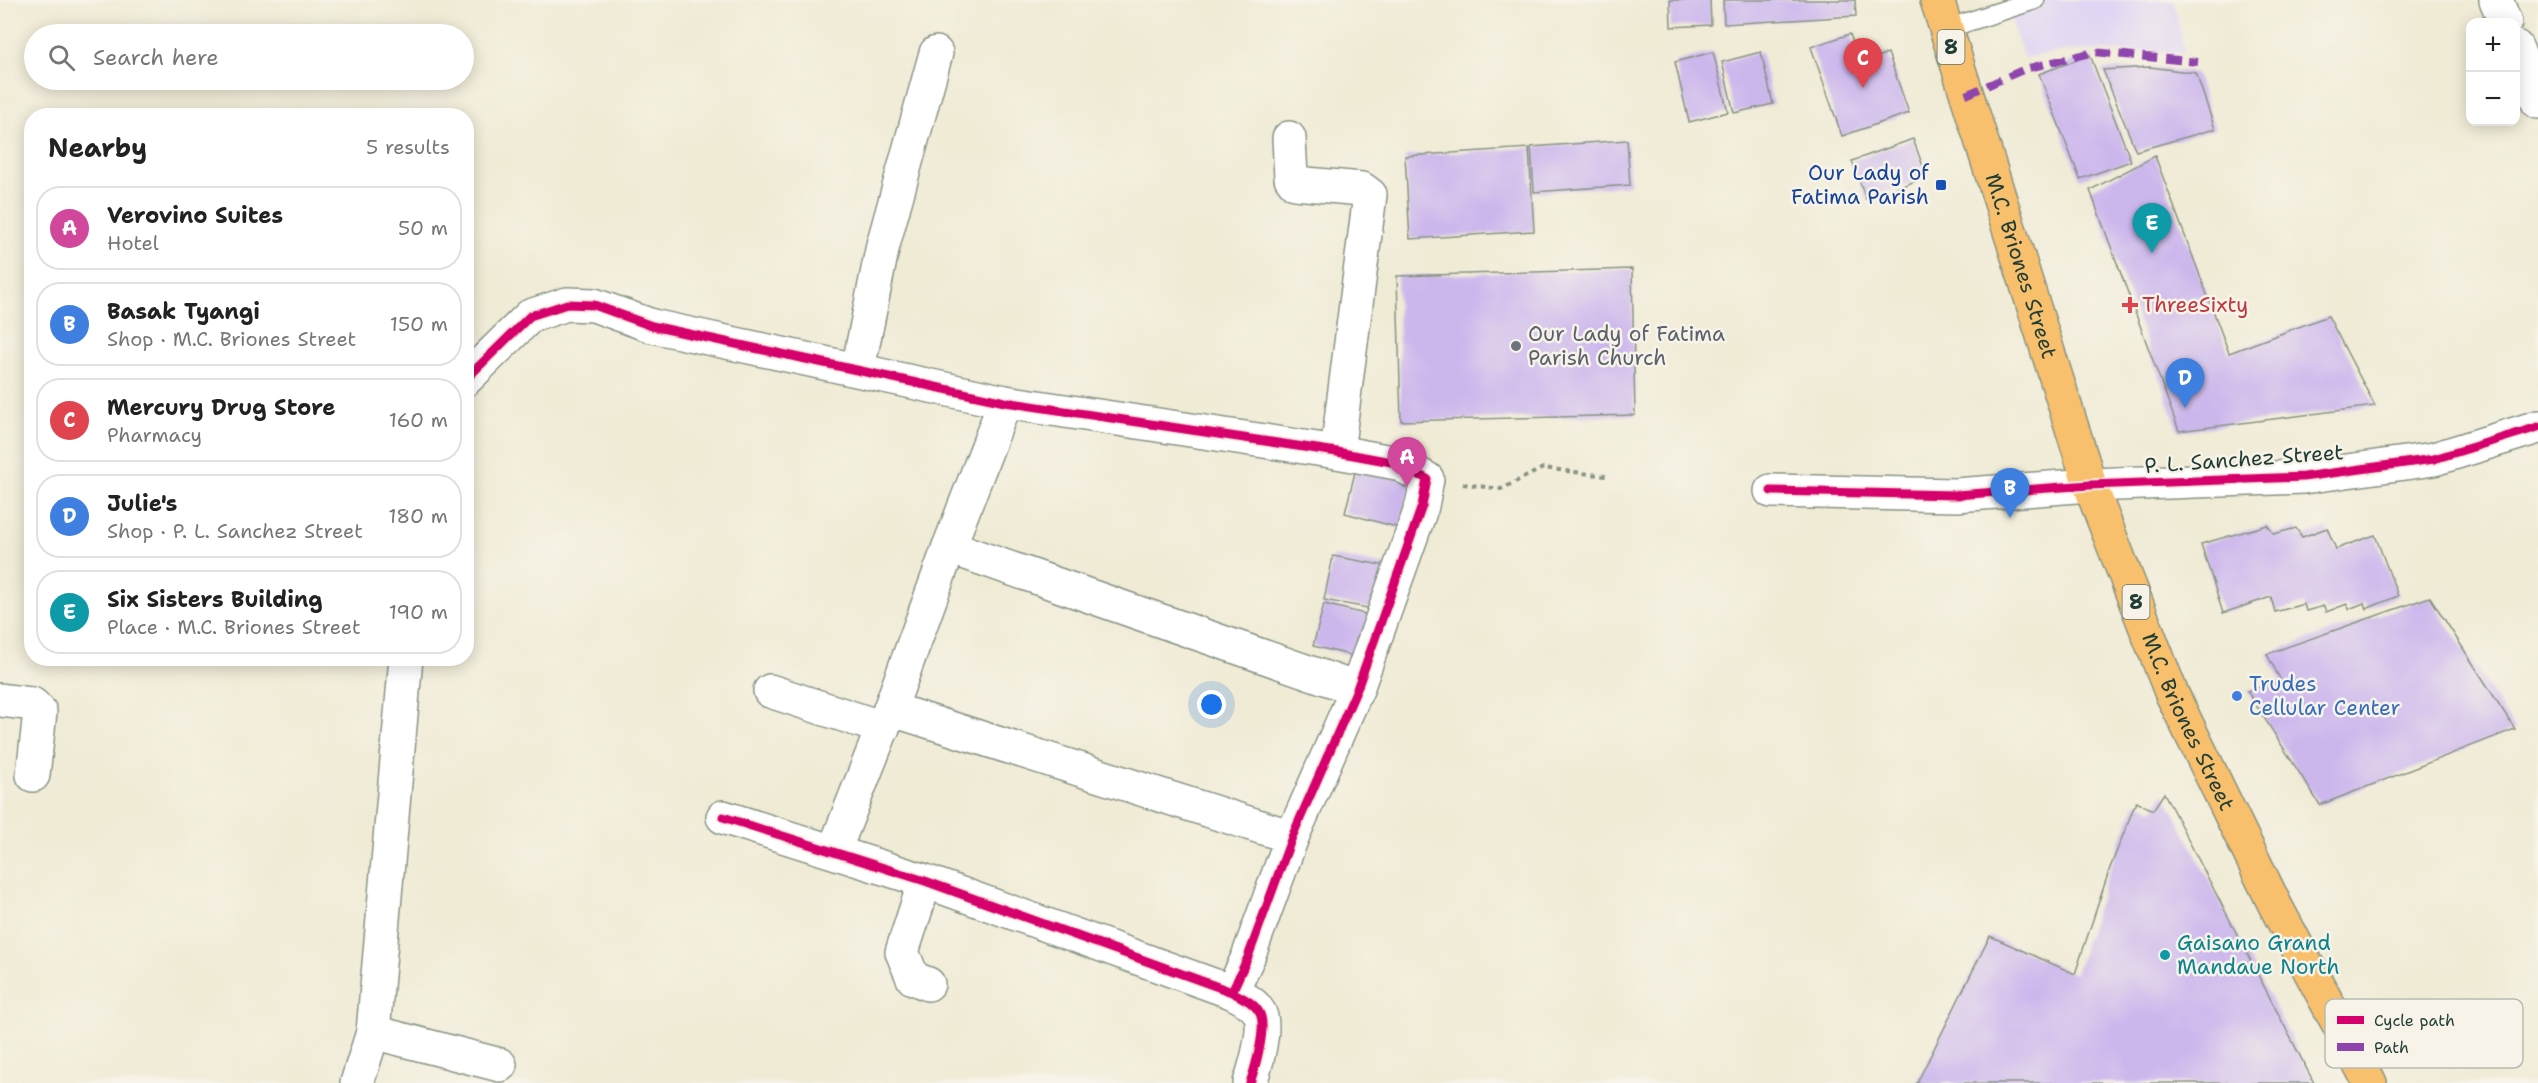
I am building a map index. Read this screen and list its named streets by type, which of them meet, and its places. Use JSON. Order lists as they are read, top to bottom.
{
  "streets": {
    "main road": ["8", "M.C. Briones Street"],
    "street": ["P. L. Sanchez Street"]
  },
  "crossings": [
    ["M.C. Briones Street", "P. L. Sanchez Street"]
  ],
  "places": {
    "transit": ["Our Lady of Fatima Parish"],
    "health": ["ThreeSixty"],
    "other": ["Our Lady of Fatima Parish Church", "Trudes Cellular Center", "Gaisano Grand Mandaue North"]
  },
  "legend": ["Cycle path", "Path"],
  "page": {
    "map_buttons": ["+", "−"],
    "search": "Search here",
    "pins": [
      "C",
      "E",
      "D",
      "A",
      "B"
    ],
    "heading": ["Nearby", "5 results"],
    "list": [
      {
        "mark": "A",
        "name": "Verovino Suites",
        "note": "Hotel",
        "value": "50 m"
      },
      {
        "mark": "B",
        "name": "Basak Tyangi",
        "note": "Shop · M.C. Briones Street",
        "value": "150 m"
      },
      {
        "mark": "C",
        "name": "Mercury Drug Store",
        "note": "Pharmacy",
        "value": "160 m"
      },
      {
        "mark": "D",
        "name": "Julie's",
        "note": "Shop · P. L. Sanchez Street",
        "value": "180 m"
      },
      {
        "mark": "E",
        "name": "Six Sisters Building",
        "note": "Place · M.C. Briones Street",
        "value": "190 m"
      }
    ]
  }
}
